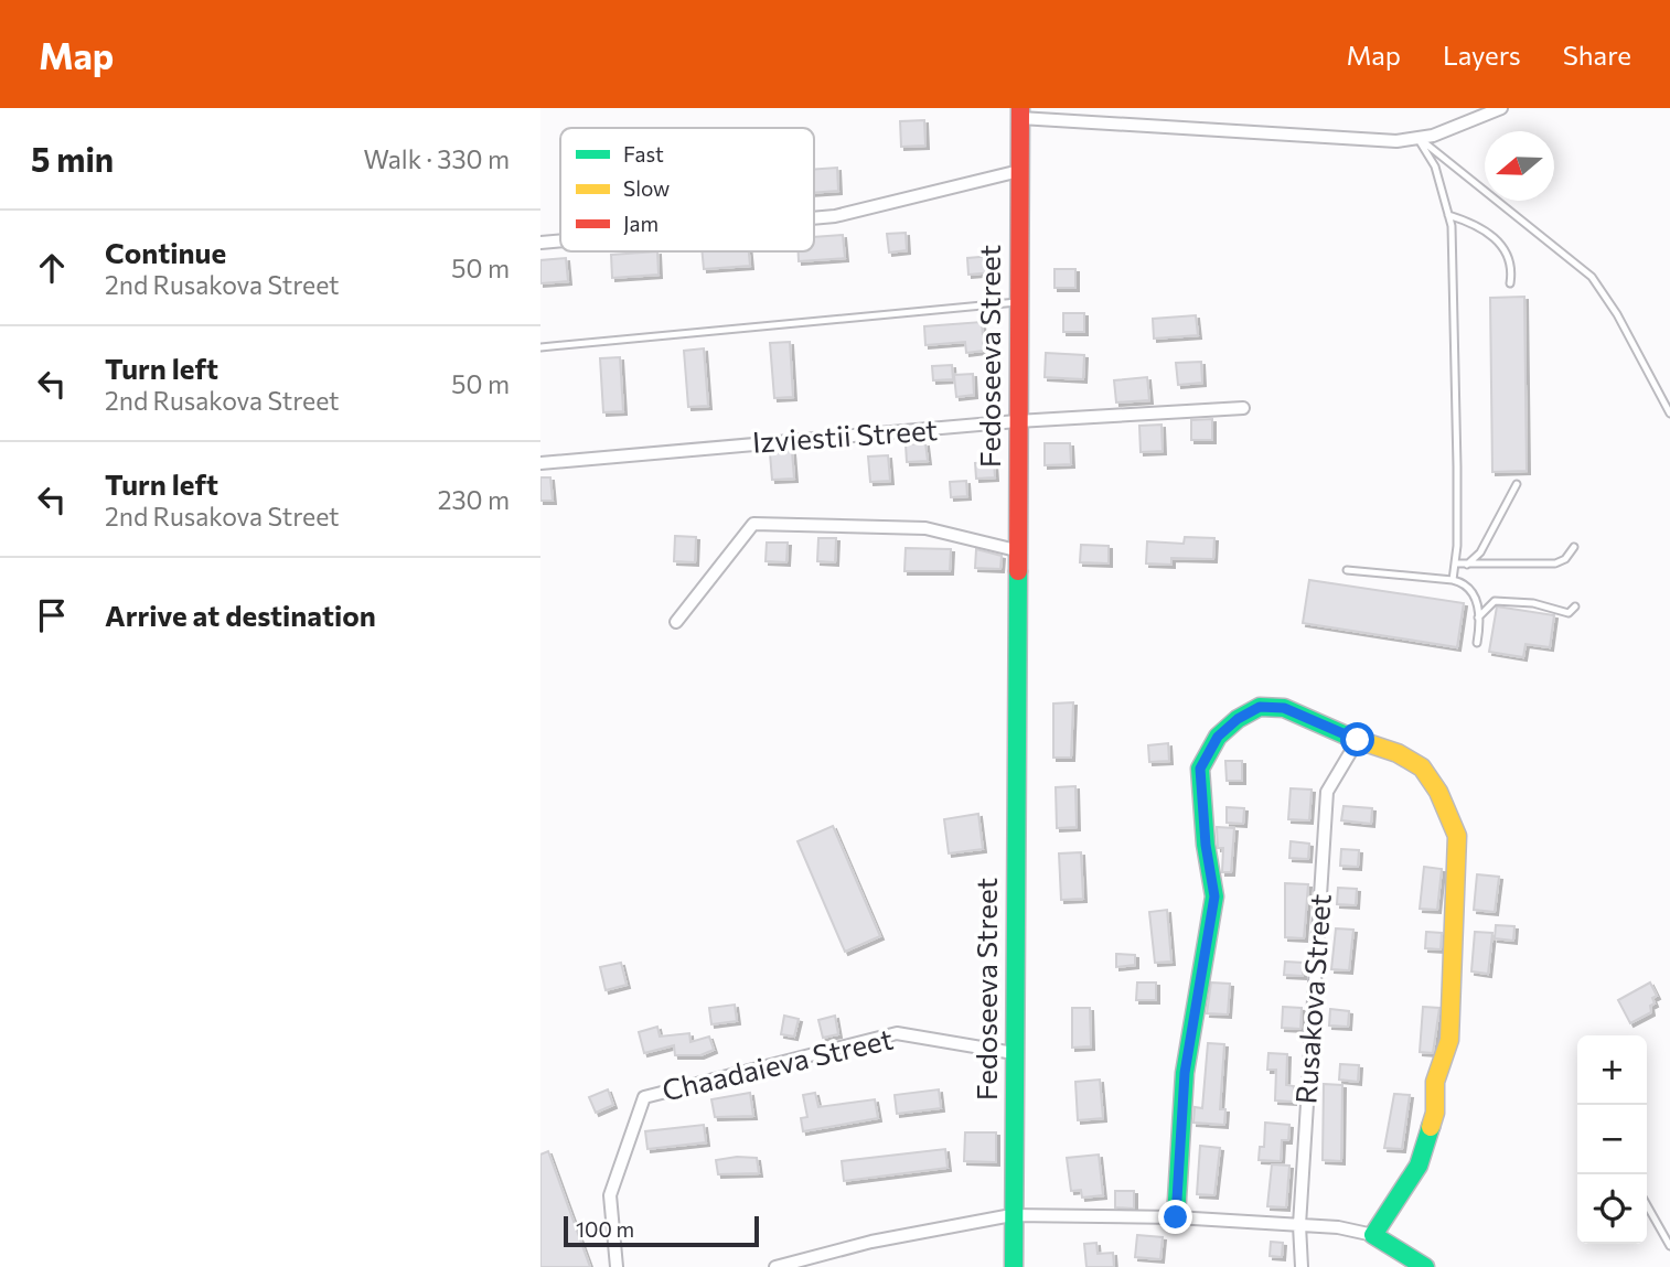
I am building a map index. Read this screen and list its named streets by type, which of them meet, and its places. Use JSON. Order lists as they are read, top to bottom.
{
  "streets": {
    "street": [
      "Fedoseeva Street",
      "Izviestii Street",
      "Rusakova Street",
      "Chaadaieva Street"
    ]
  },
  "crossings": [
    ["Fedoseeva Street", "Izviestii Street"],
    ["Fedoseeva Street", "Chaadaieva Street"]
  ],
  "legend": ["Fast", "Slow", "Jam"],
  "scale_bar": "100 m",
  "north": "left",
  "page": {
    "header": "Map",
    "nav": ["Map", "Layers", "Share"],
    "heading": ["5 min", "Walk · 330 m"],
    "list": [
      ["Continue", "2nd Rusakova Street", "50 m"],
      ["Turn left", "2nd Rusakova Street", "50 m"],
      ["Turn left", "2nd Rusakova Street", "230 m"],
      "Arrive at destination"
    ],
    "map_buttons": ["+", "−"],
    "scale": "100 m"
  }
}
